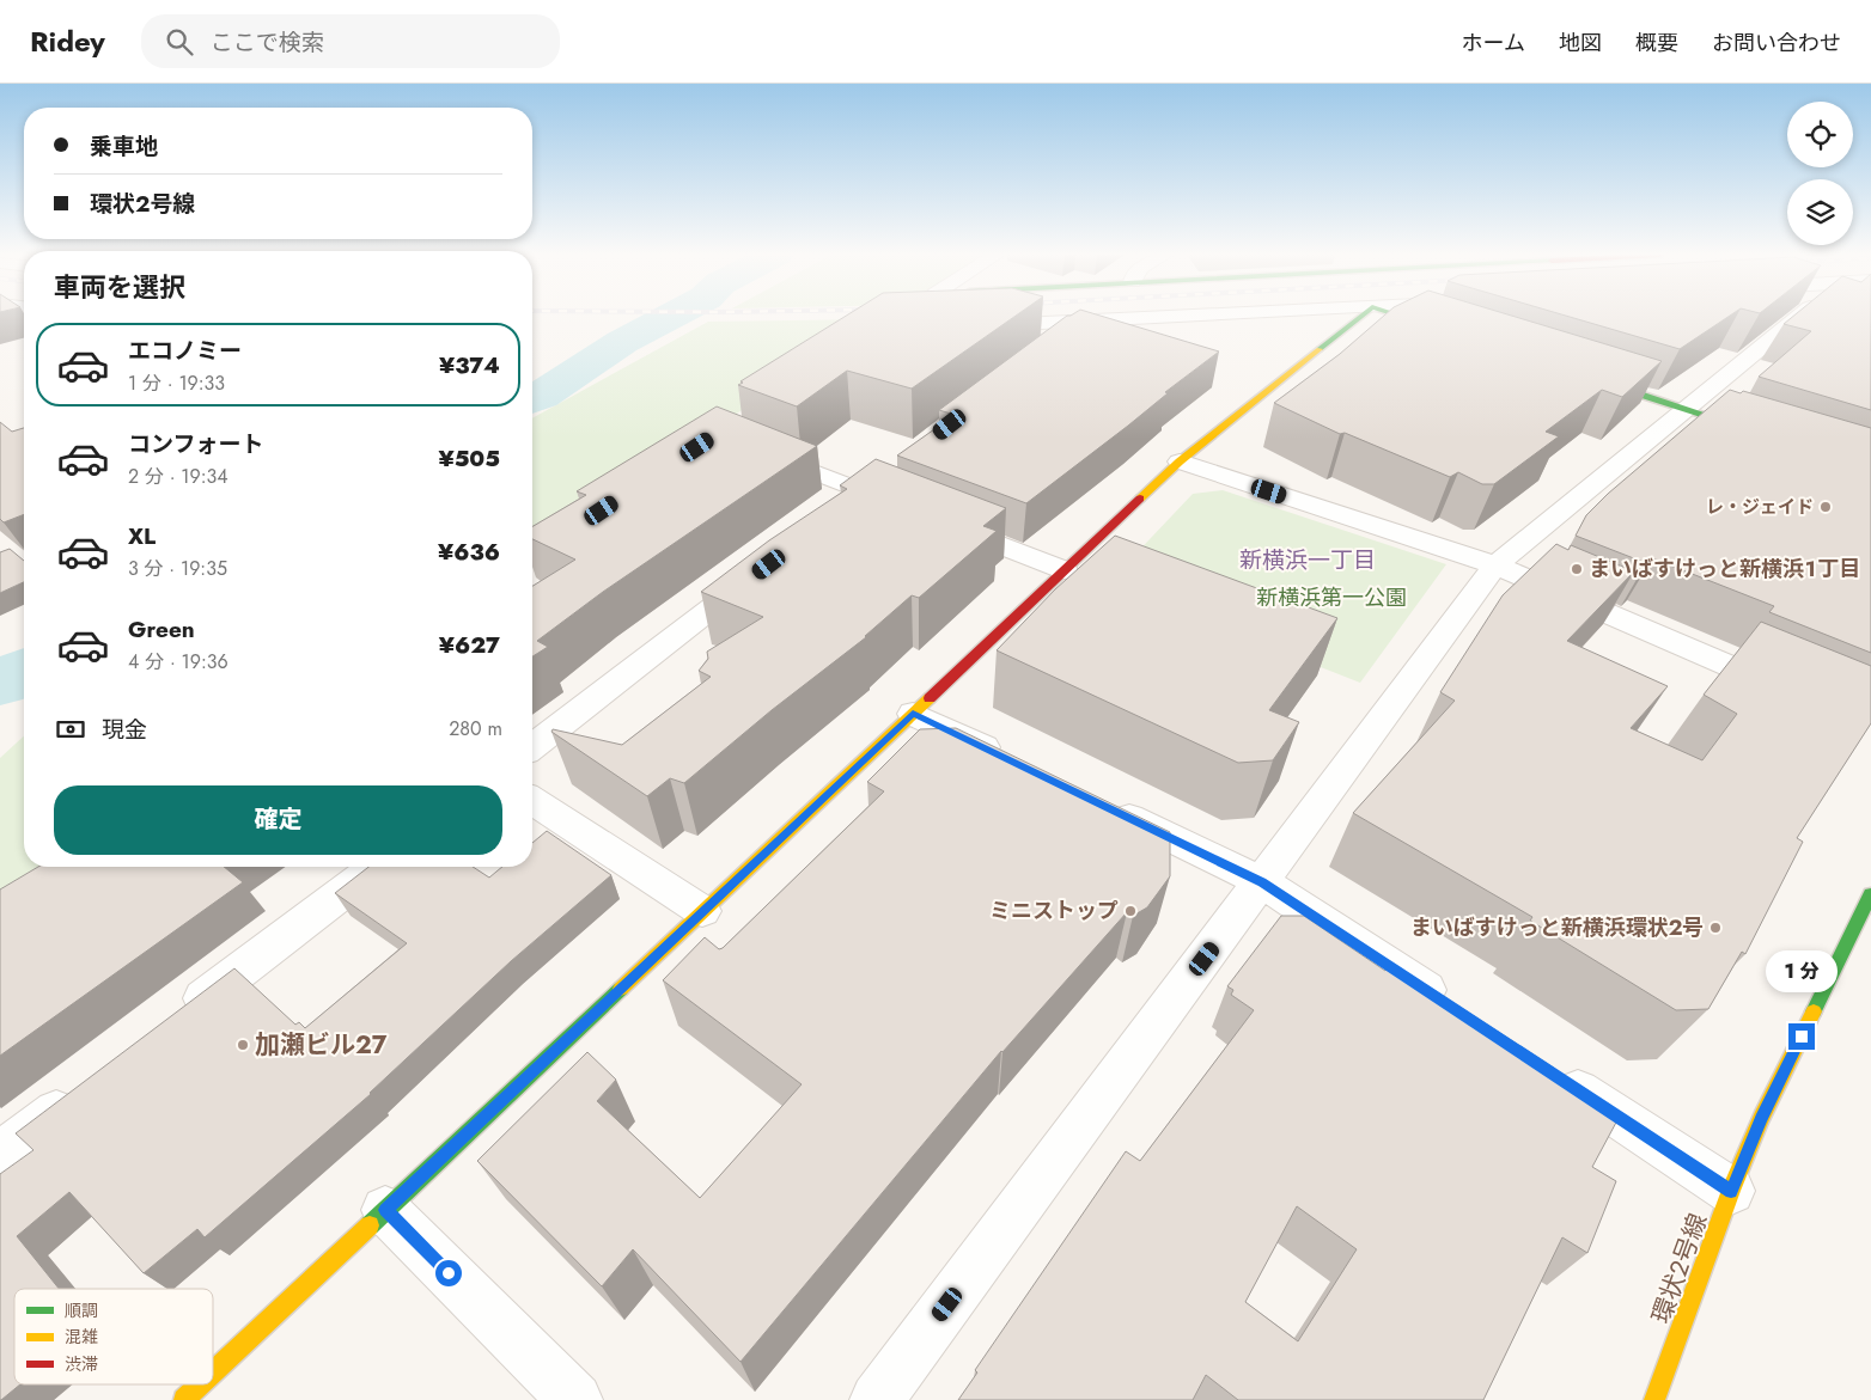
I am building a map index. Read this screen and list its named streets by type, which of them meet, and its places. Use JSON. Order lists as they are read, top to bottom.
{
  "streets": {
    "street": ["環状2号線"]
  },
  "districts": ["新横浜一丁目"],
  "parks": ["新横浜第一公園"],
  "places": [
    "レ・ジェイド",
    "まいばすけっと新横浜１丁目",
    "ミニストップ",
    "まいばすけっと新横浜環状２号",
    "加瀬ビル27"
  ],
  "legend": ["順調", "混雑", "渋滞"],
  "page": {
    "header": "Ridey",
    "search": "ここで検索",
    "nav": [
      "ホーム",
      "地図",
      "概要",
      "お問い合わせ"
    ],
    "banner": ["乗車地", "環状2号線"],
    "heading": "車両を選択",
    "list": [
      {
        "name": "エコノミー",
        "note": "1 分 · 19:33",
        "value": "¥374"
      },
      {
        "name": "コンフォート",
        "note": "2 分 · 19:34",
        "value": "¥505"
      },
      {
        "name": "XL",
        "note": "3 分 · 19:35",
        "value": "¥636"
      },
      {
        "name": "Green",
        "note": "4 分 · 19:36",
        "value": "¥627"
      }
    ],
    "pay": ["現金", "280 m"],
    "buttons": "確定",
    "bubble": "1 分"
  }
}
